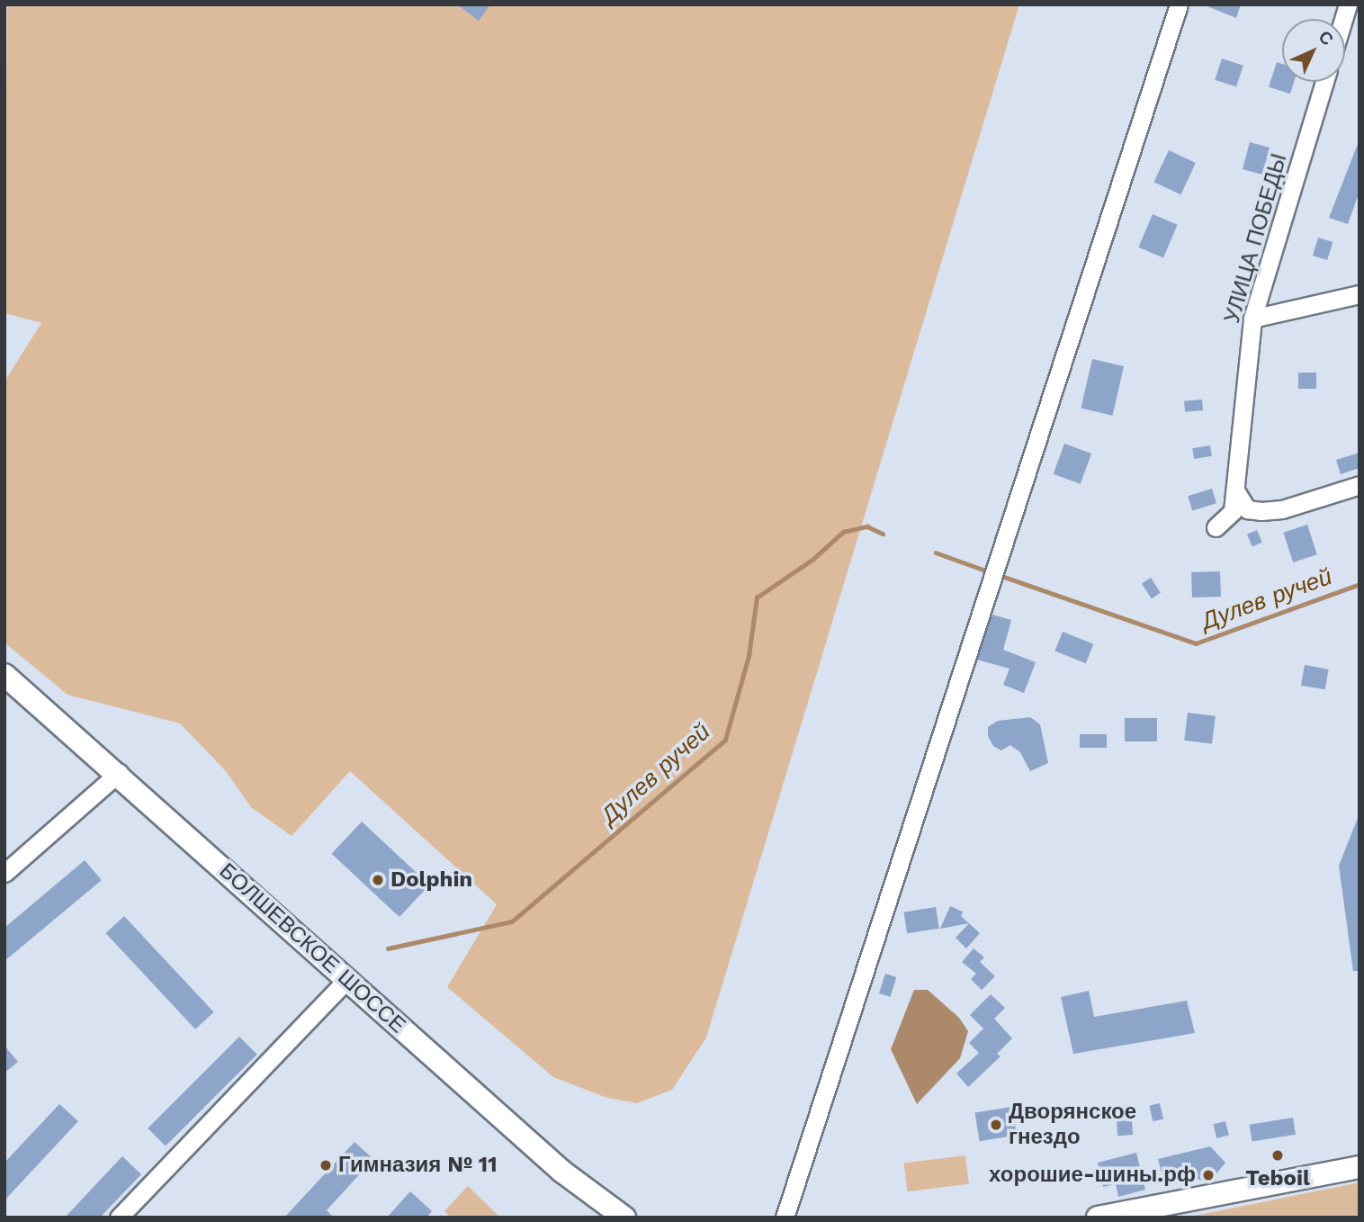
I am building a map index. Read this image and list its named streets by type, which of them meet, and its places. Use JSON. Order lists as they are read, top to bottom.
{
  "streets": {
    "main road": ["БОЛШЕВСКОЕ ШОССЕ"],
    "street": ["УЛИЦА ПОБЕДЫ"]
  },
  "water": ["Дулев ручей"],
  "places": [
    "Dolphin",
    "Дворянское гнездо",
    "Teboil",
    "Гимназия № 11",
    "хорошие-шины.рф"
  ],
  "north": "top right"
}
